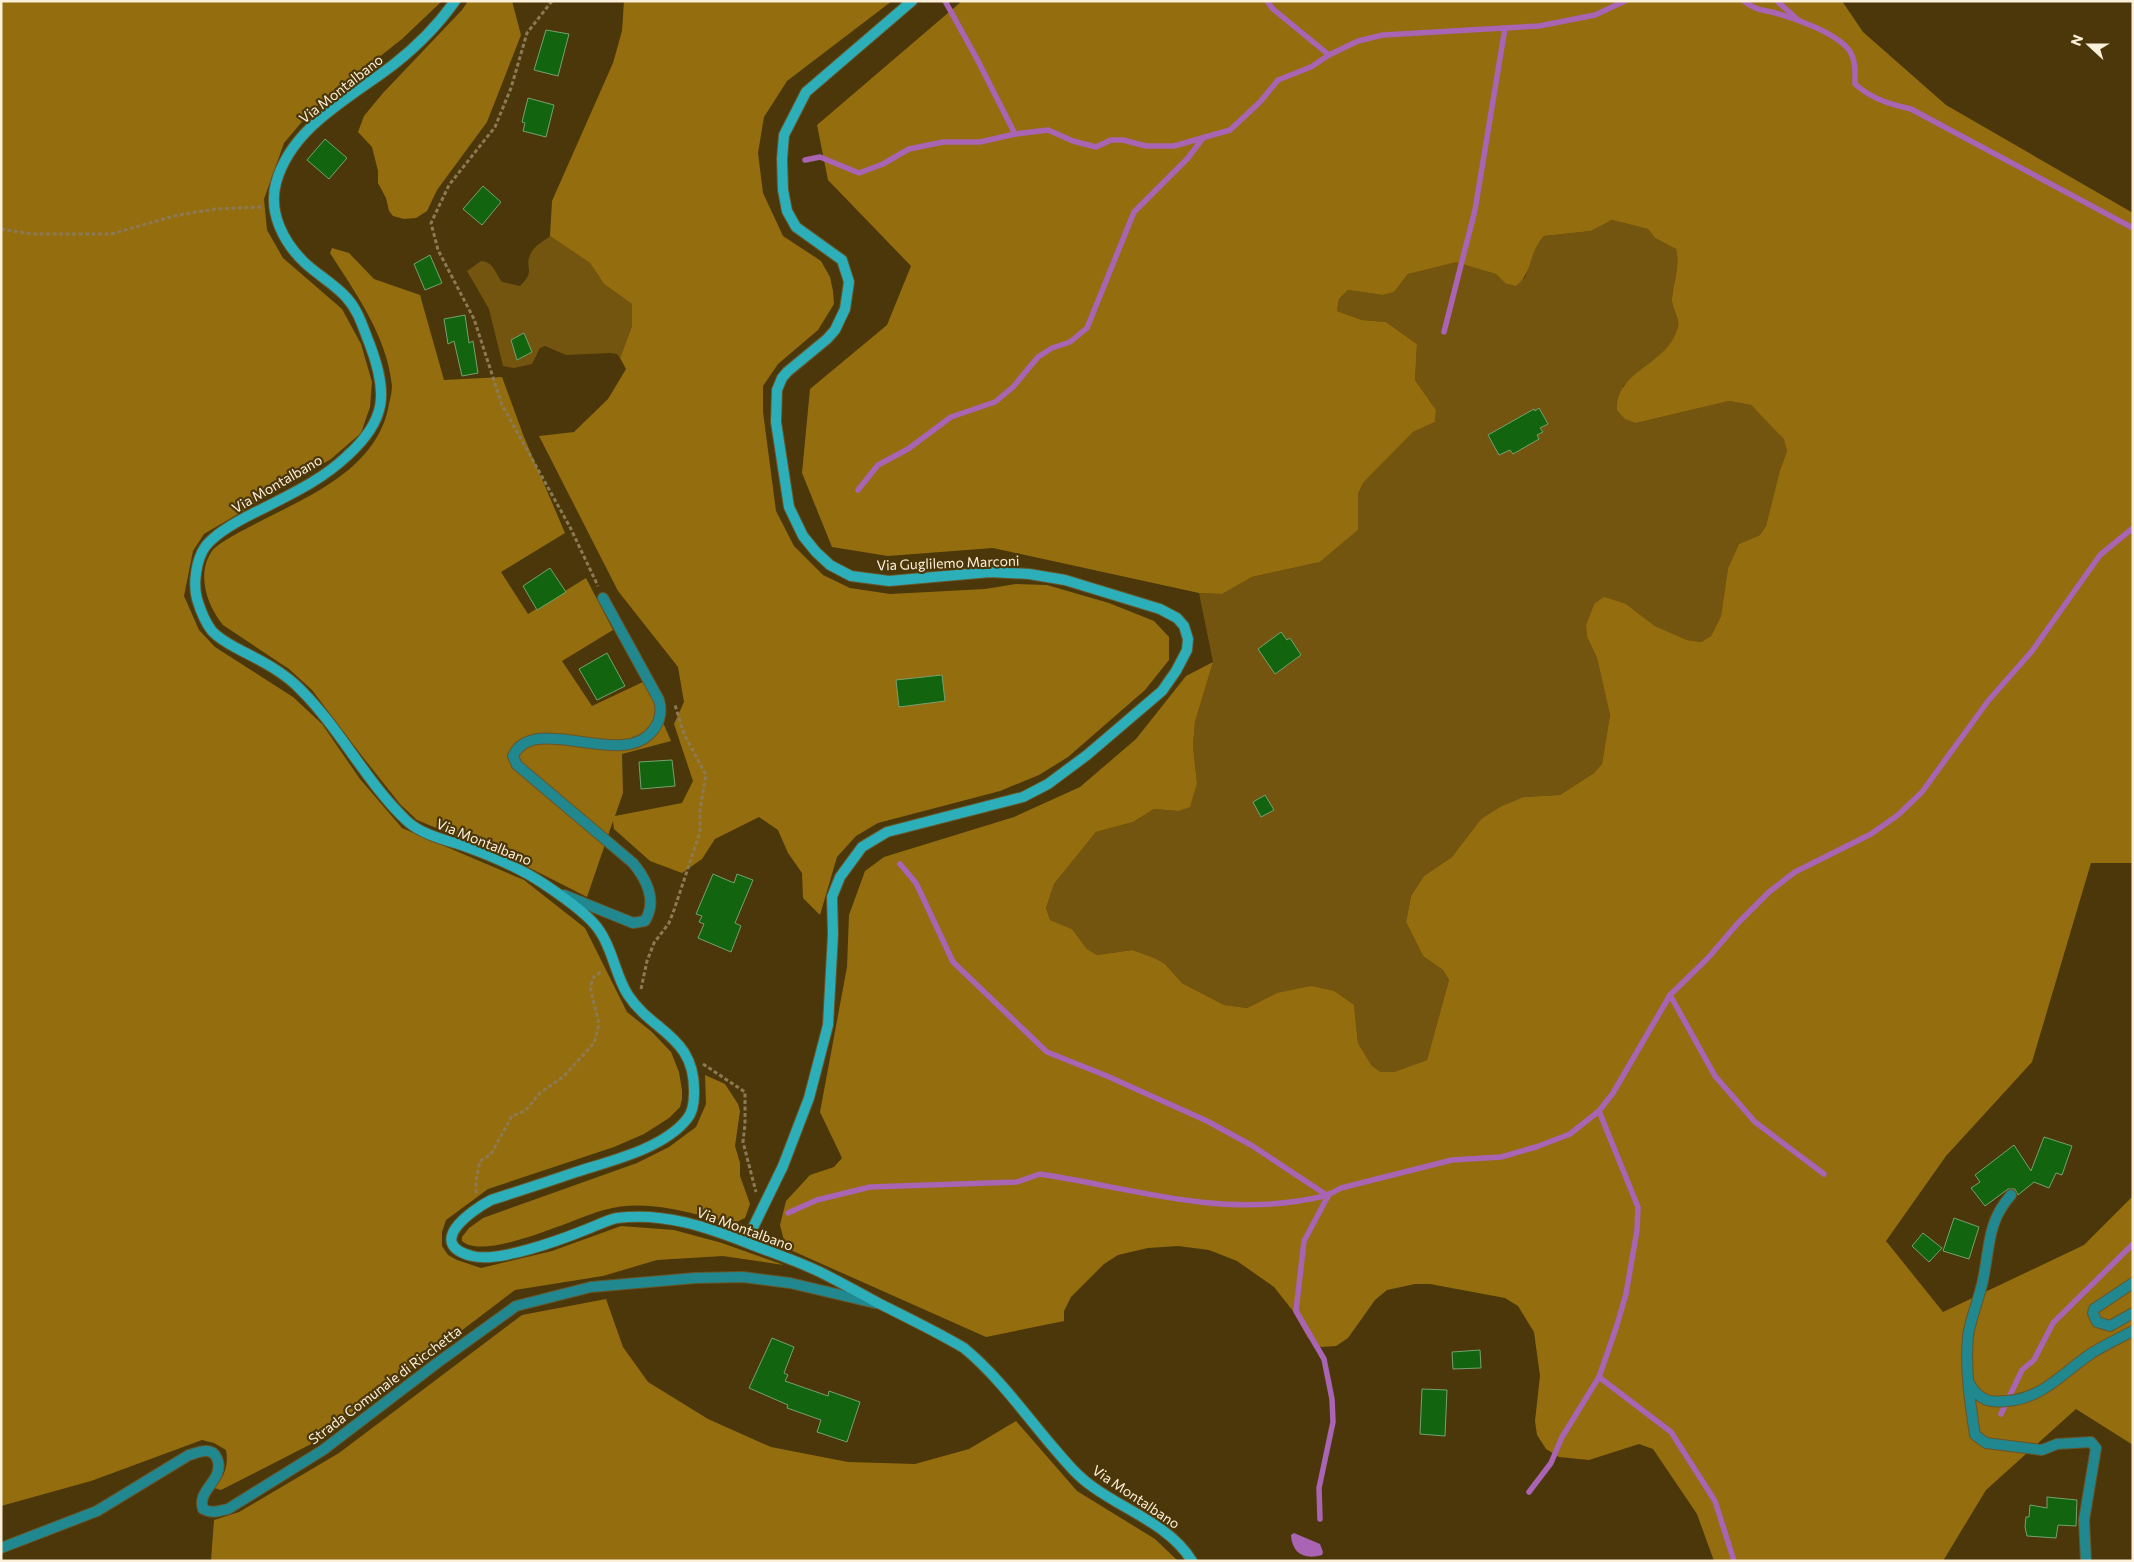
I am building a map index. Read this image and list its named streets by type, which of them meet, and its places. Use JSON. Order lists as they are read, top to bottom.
{
  "streets": {
    "street": ["Via Montalbano", "Via Guglilemo Marconi", "Strada Comunale di Ricchetta"]
  },
  "crossings": [
    ["Via Montalbano", "Via Guglilemo Marconi"],
    ["Via Montalbano", "Strada Comunale di Ricchetta"]
  ],
  "north": "left"
}
